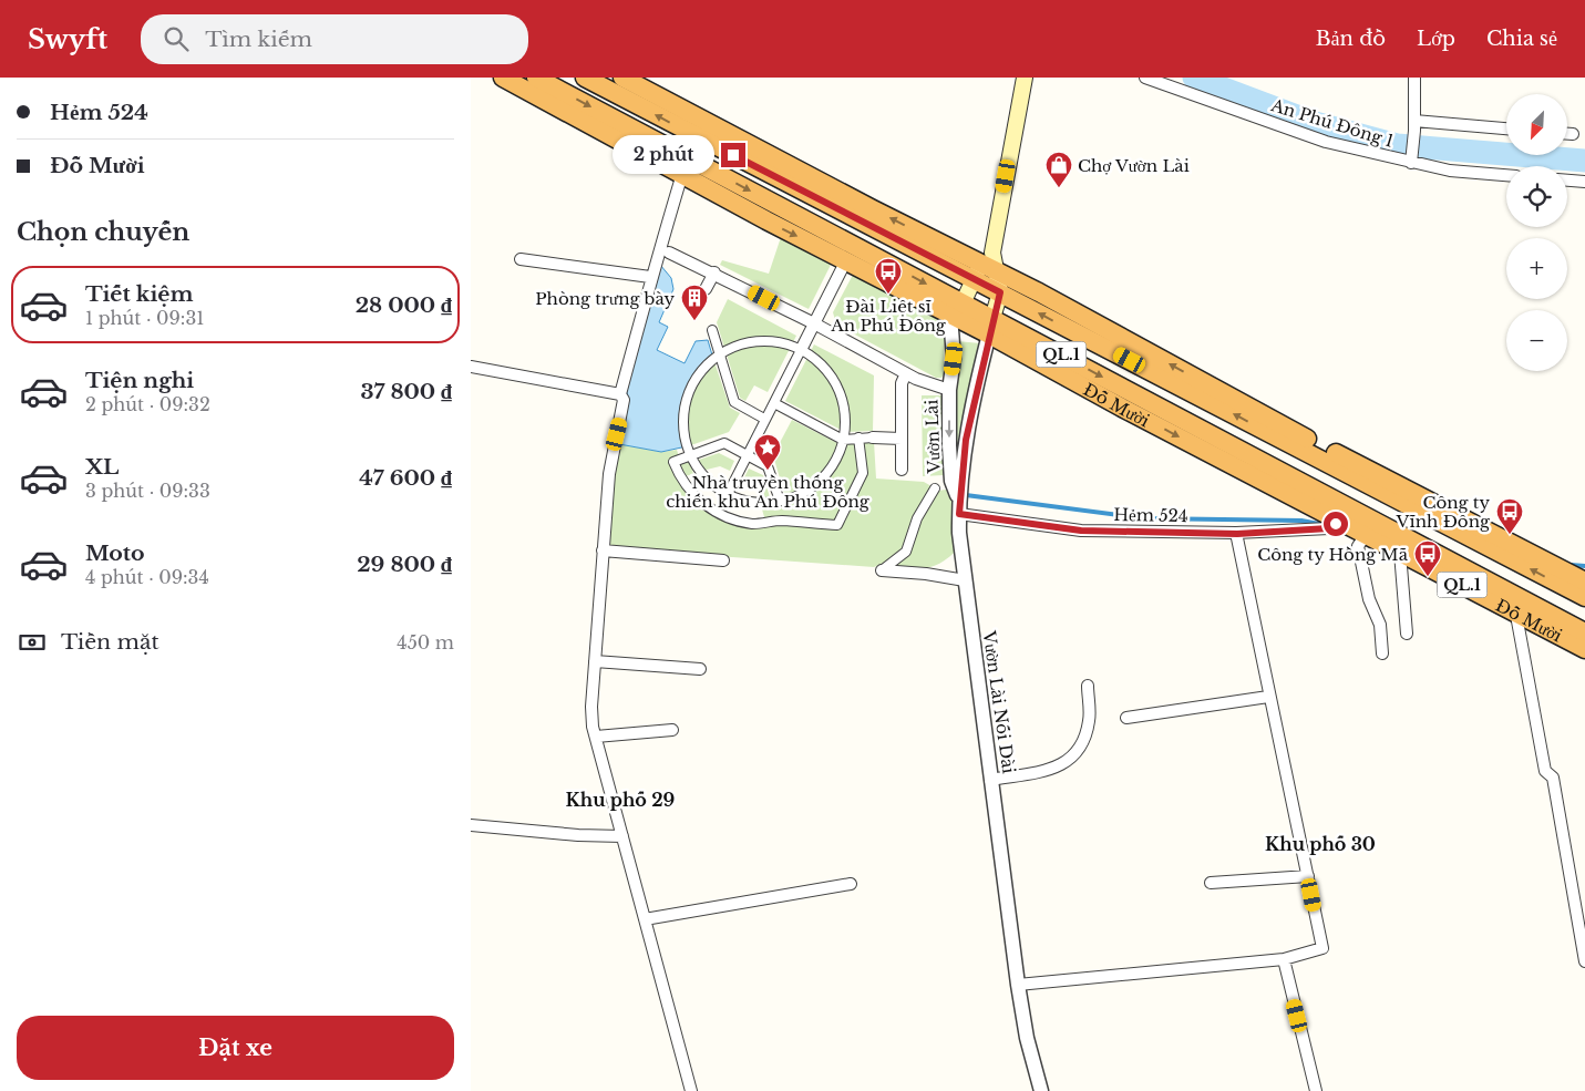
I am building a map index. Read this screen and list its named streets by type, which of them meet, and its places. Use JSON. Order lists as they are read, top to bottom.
{
  "streets": {
    "highway": ["QL.1", "Đỗ Mười"],
    "main road": ["Vườn Lài"],
    "street": ["An Phú Đông 1", "Hẻm 524", "Vườn Lài Nối Dài"]
  },
  "crossings": [
    ["QL.1", "Vườn Lài"],
    ["Đỗ Mười", "Vườn Lài"],
    ["Đỗ Mười", "Hẻm 524"],
    ["Đỗ Mười", "Vườn Lài Nối Dài"],
    ["Vườn Lài", "Hẻm 524"],
    ["Vườn Lài", "Vườn Lài Nối Dài"],
    ["Hẻm 524", "Vườn Lài Nối Dài"]
  ],
  "districts": ["Khu phố 29", "Khu phố 30"],
  "places": {
    "shop": ["Chợ Vườn Lài"],
    "bus stop": ["Đài Liệt sĩ An Phú Đông", "Công ty Vĩnh Đông", "Công ty Hồng Mã"],
    "building": ["Phòng trưng bày"],
    "place": ["Nhà truyền thống chiến khu An Phú Đông"]
  },
  "north": "bottom left",
  "page": {
    "header": "Swyft",
    "search": "Tìm kiếm",
    "nav": ["Bản đồ", "Lớp", "Chia sẻ"],
    "banner": ["Hẻm 524", "Đỗ Mười"],
    "map_buttons": ["+", "−"],
    "bubble": "2 phút",
    "heading": "Chọn chuyến",
    "list": [
      {
        "name": "Tiết kiệm",
        "note": "1 phút · 09:31",
        "value": "28 000 ₫"
      },
      {
        "name": "Tiện nghi",
        "note": "2 phút · 09:32",
        "value": "37 800 ₫"
      },
      {
        "name": "XL",
        "note": "3 phút · 09:33",
        "value": "47 600 ₫"
      },
      {
        "name": "Moto",
        "note": "4 phút · 09:34",
        "value": "29 800 ₫"
      }
    ],
    "pay": ["Tiền mặt", "450 m"],
    "buttons": "Đặt xe"
  }
}
